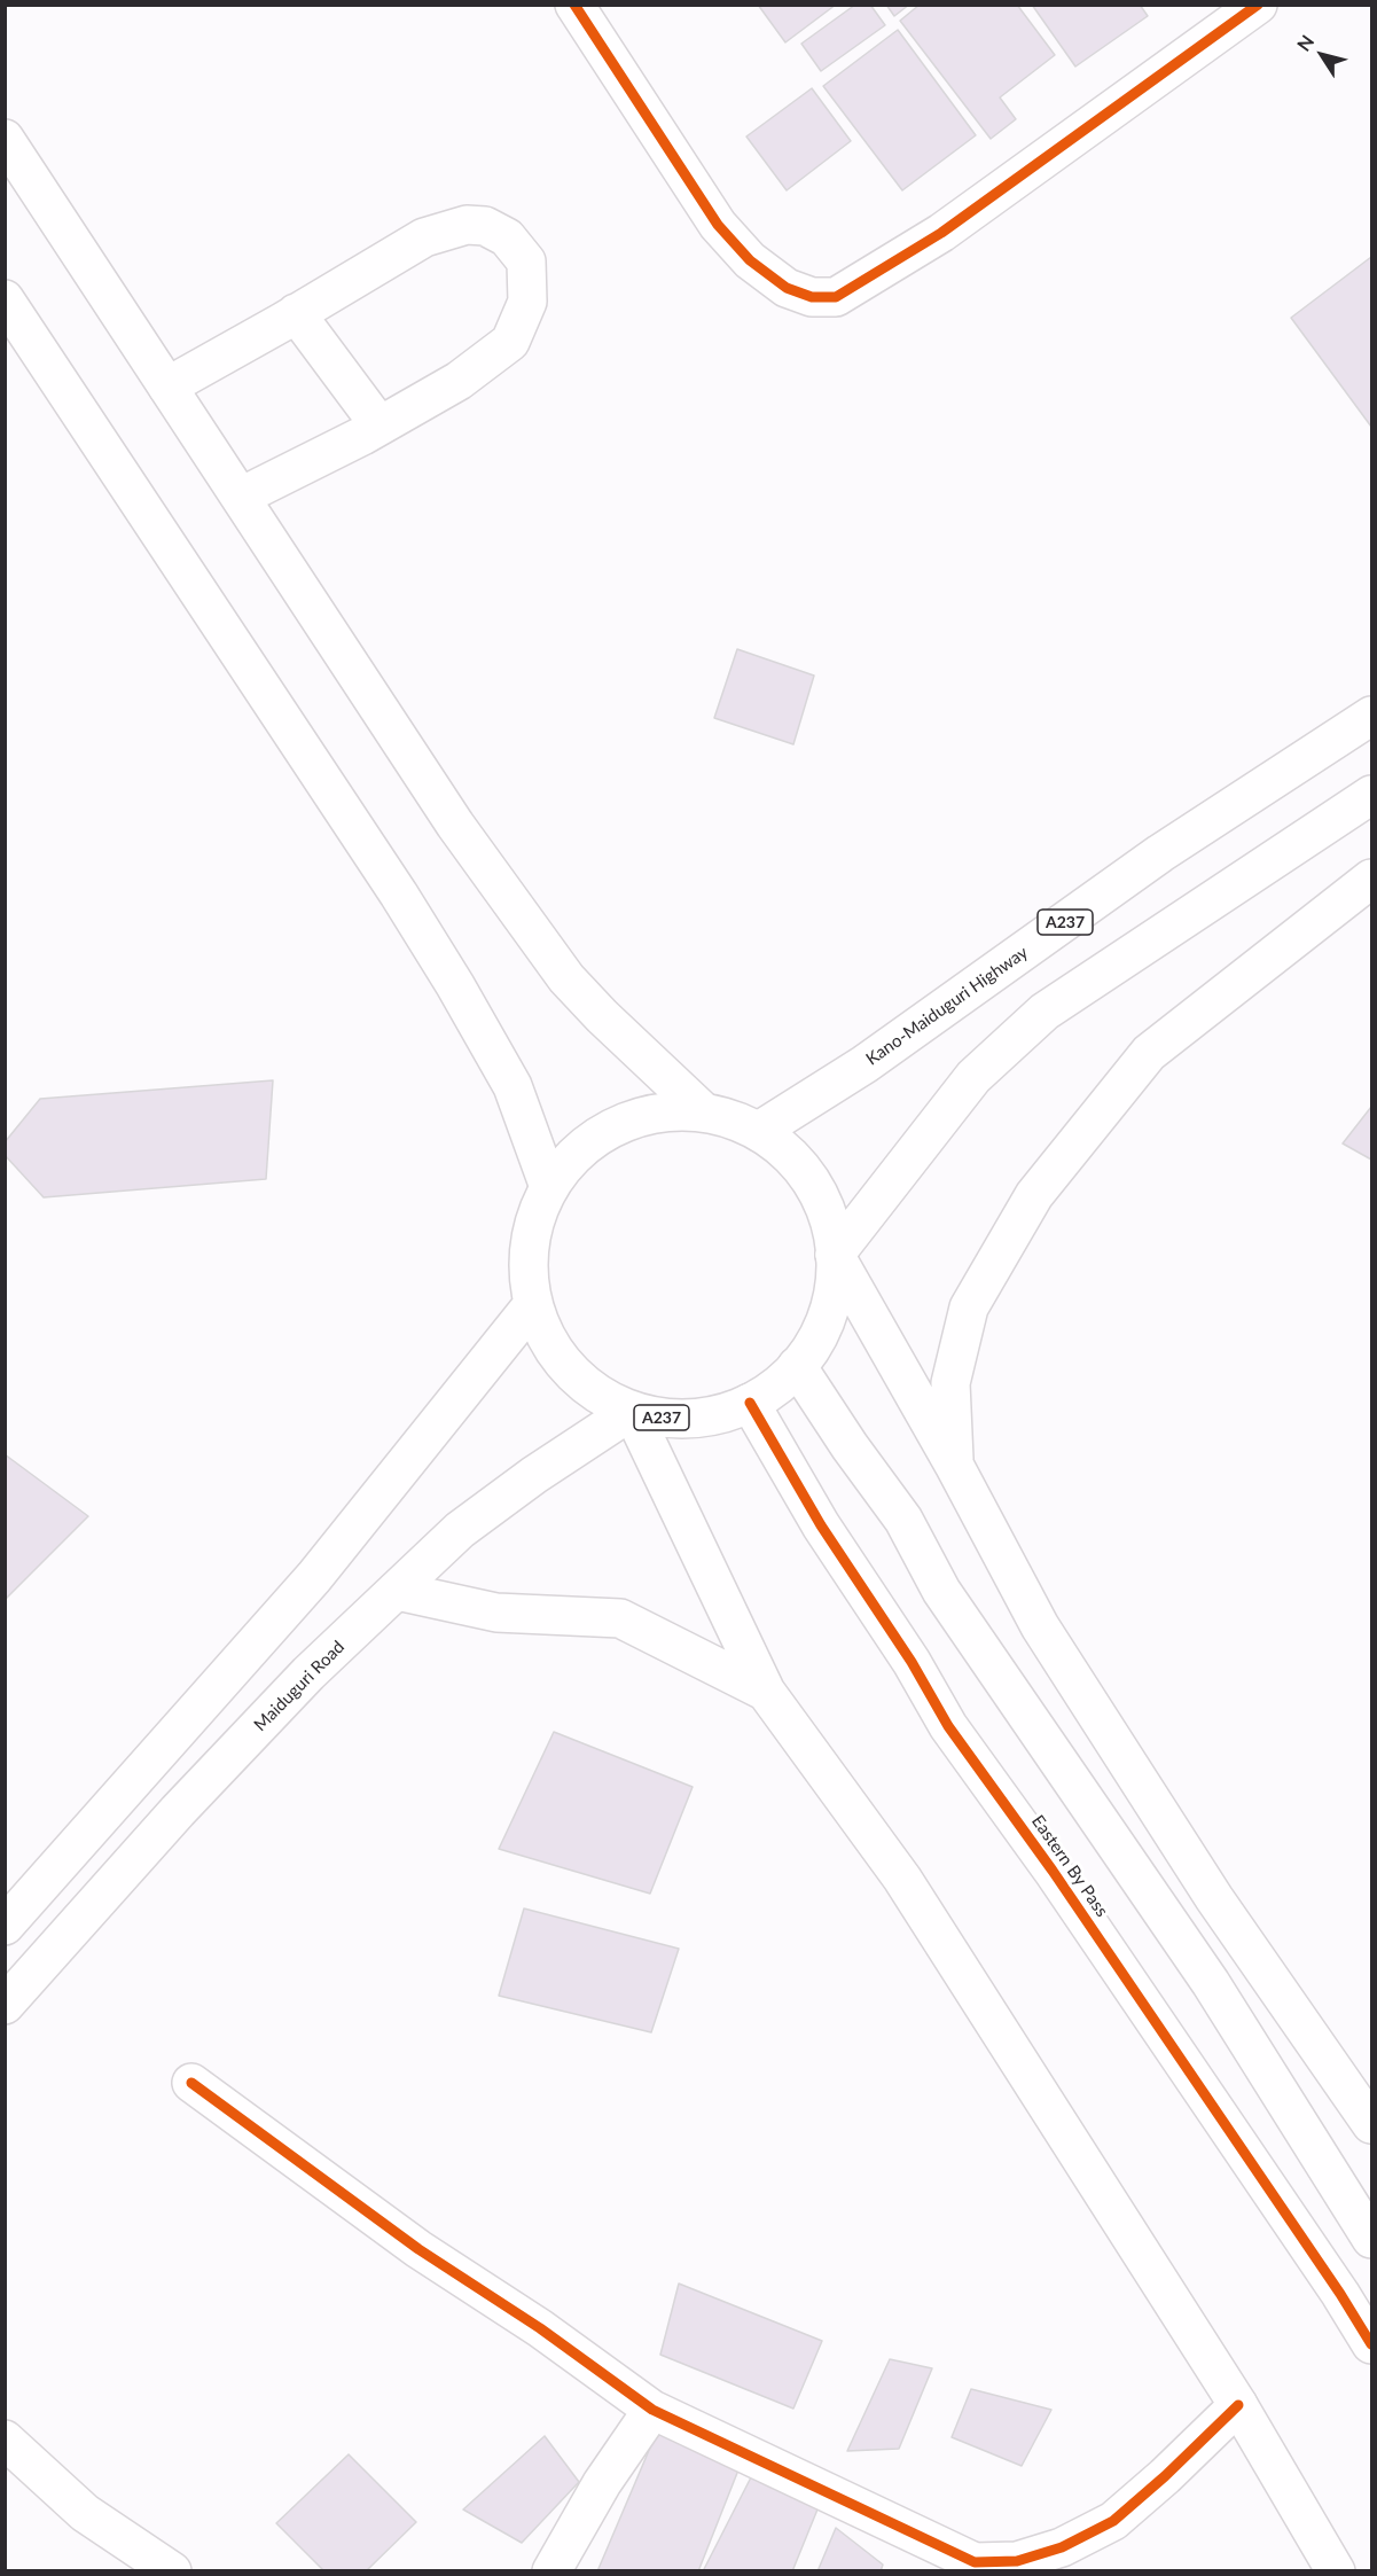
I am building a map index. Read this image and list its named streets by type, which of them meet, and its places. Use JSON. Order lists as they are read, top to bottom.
{
  "streets": {
    "main road": [
      "A237",
      "Kano-Maiduguri Highway",
      "Maiduguri Road",
      "Eastern By Pass"
    ]
  },
  "crossings": [
    ["A237", "Kano-Maiduguri Highway"],
    ["A237", "Maiduguri Road"],
    ["A237", "Eastern By Pass"]
  ],
  "north": "top left"
}
